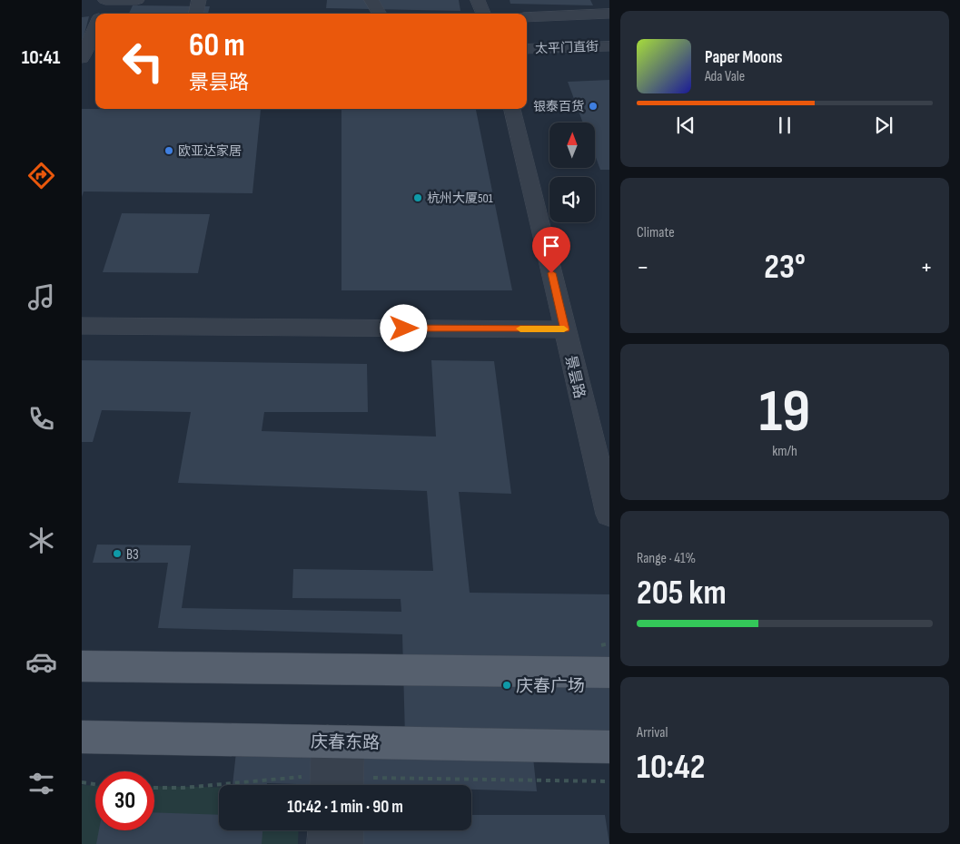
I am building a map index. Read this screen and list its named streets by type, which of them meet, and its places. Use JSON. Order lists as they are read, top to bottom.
{
  "streets": {
    "main road": ["庆春东路"],
    "street": ["太平门直街", "景昙路"]
  },
  "places": [
    "银泰百货",
    "欧亚达家居",
    "杭州大厦501",
    "B3",
    "庆春广场"
  ],
  "north": "top",
  "page": {
    "tabs": "10:41",
    "turn": ["60 m", "景昙路"],
    "song": ["Paper Moons", "Ada Vale"],
    "tile": [
      "Climate",
      ["19", "km/h"],
      ["Range · 41%", "205 km"],
      ["Arrival", "10:42"]
    ],
    "heat": ["−", "23°", "+"],
    "limit": "30",
    "trip": "10:42 · 1 min · 90 m"
  }
}
